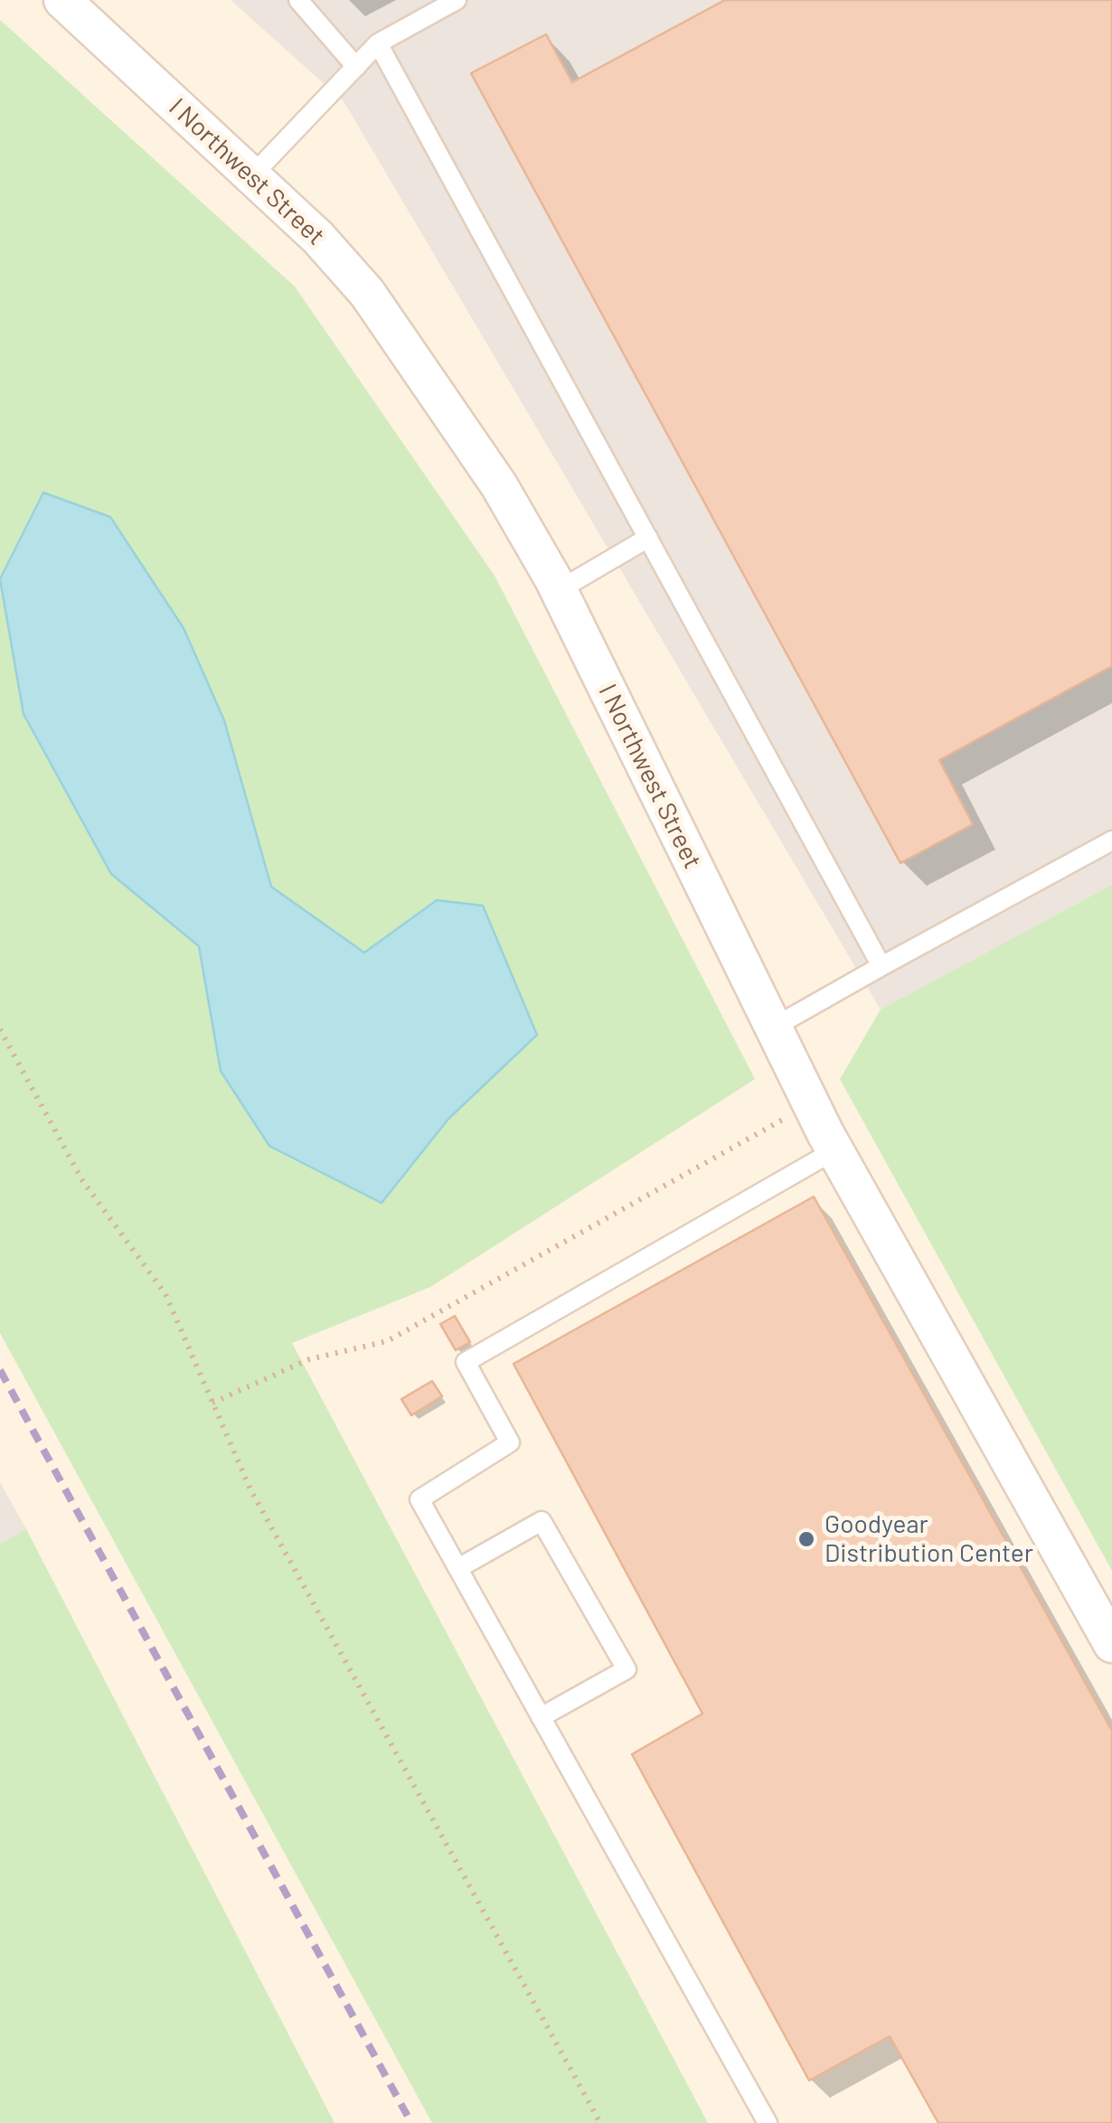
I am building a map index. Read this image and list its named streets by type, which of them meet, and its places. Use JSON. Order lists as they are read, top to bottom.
{
  "streets": {
    "street": ["I Northwest Street"]
  },
  "places": ["Goodyear Distribution Center"]
}
